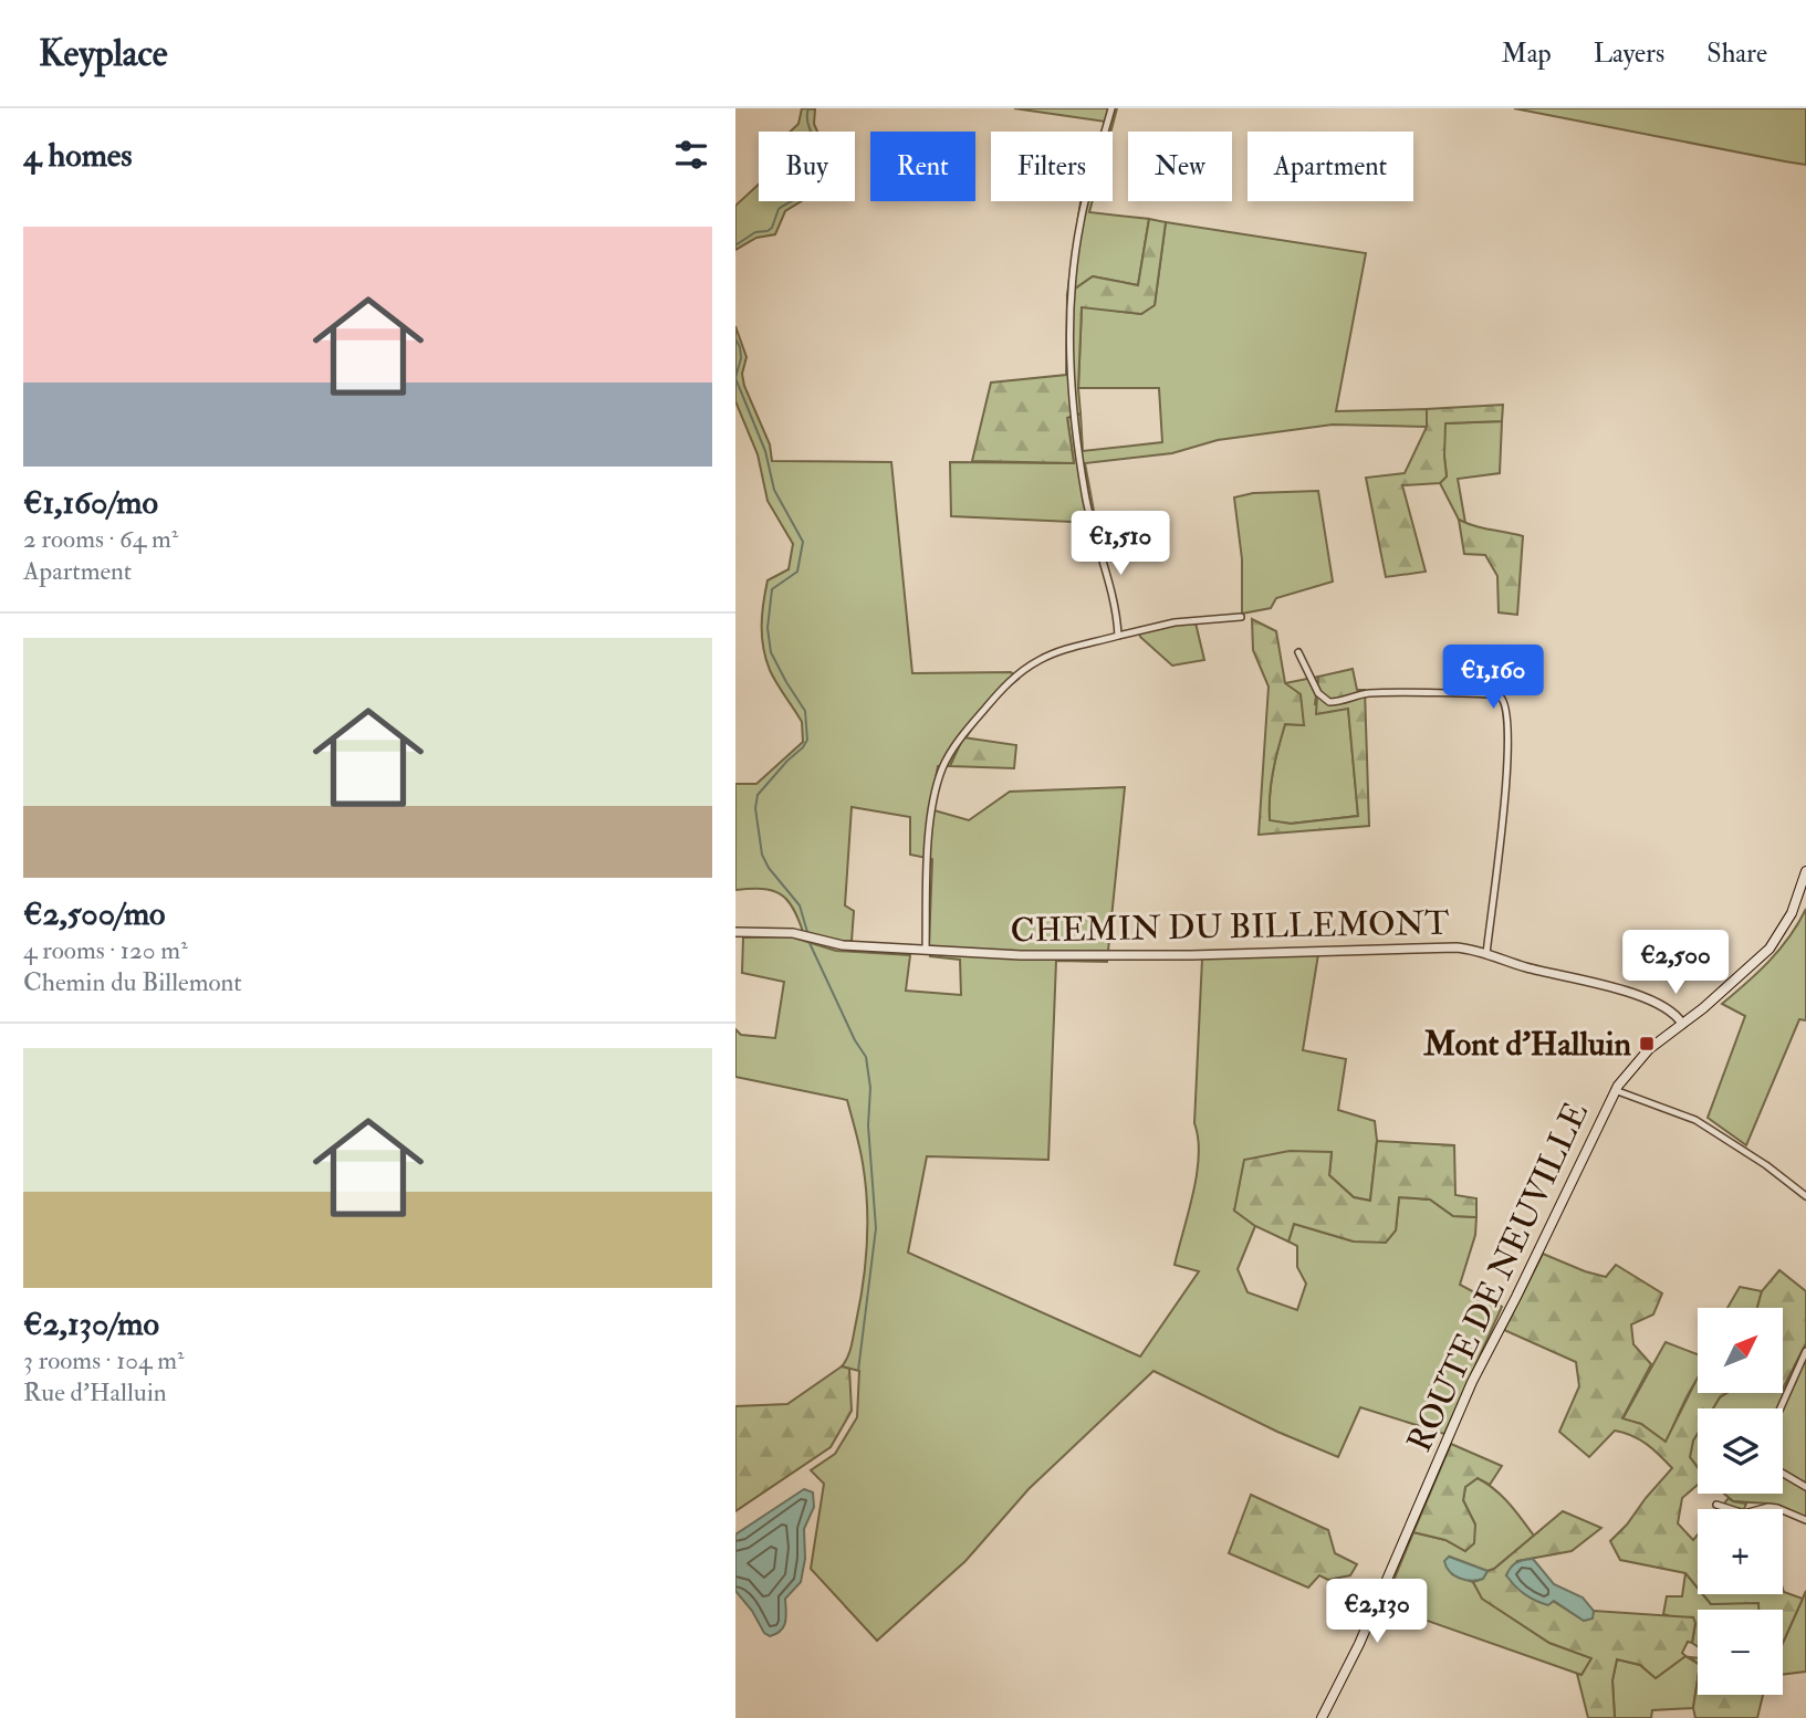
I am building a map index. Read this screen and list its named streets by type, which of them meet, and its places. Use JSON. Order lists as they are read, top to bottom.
{
  "streets": {
    "main road": ["ROUTE DE NEUVILLE"],
    "street": ["CHEMIN DU BILLEMONT"]
  },
  "crossings": [
    ["CHEMIN DU BILLEMONT", "ROUTE DE NEUVILLE"]
  ],
  "places": {
    "transit": ["Mont d'Halluin"]
  },
  "north": "top right",
  "page": {
    "header": "Keyplace",
    "nav": ["Map", "Layers", "Share"],
    "heading": "4 homes",
    "chip": [
      "Buy",
      "Rent",
      "Filters",
      "New",
      "Apartment"
    ],
    "list": [
      {
        "name": "€1,160/mo",
        "note": "2 rooms · 64 m² · Apartment"
      },
      {
        "name": "€2,500/mo",
        "note": "4 rooms · 120 m² · Chemin du Billemont"
      },
      {
        "name": "€2,130/mo",
        "note": "3 rooms · 104 m² · Rue d'Halluin"
      }
    ],
    "price": [
      "€1,510",
      "€1,160",
      "€2,500",
      "€2,130"
    ],
    "map_buttons": ["+", "−"]
  }
}
